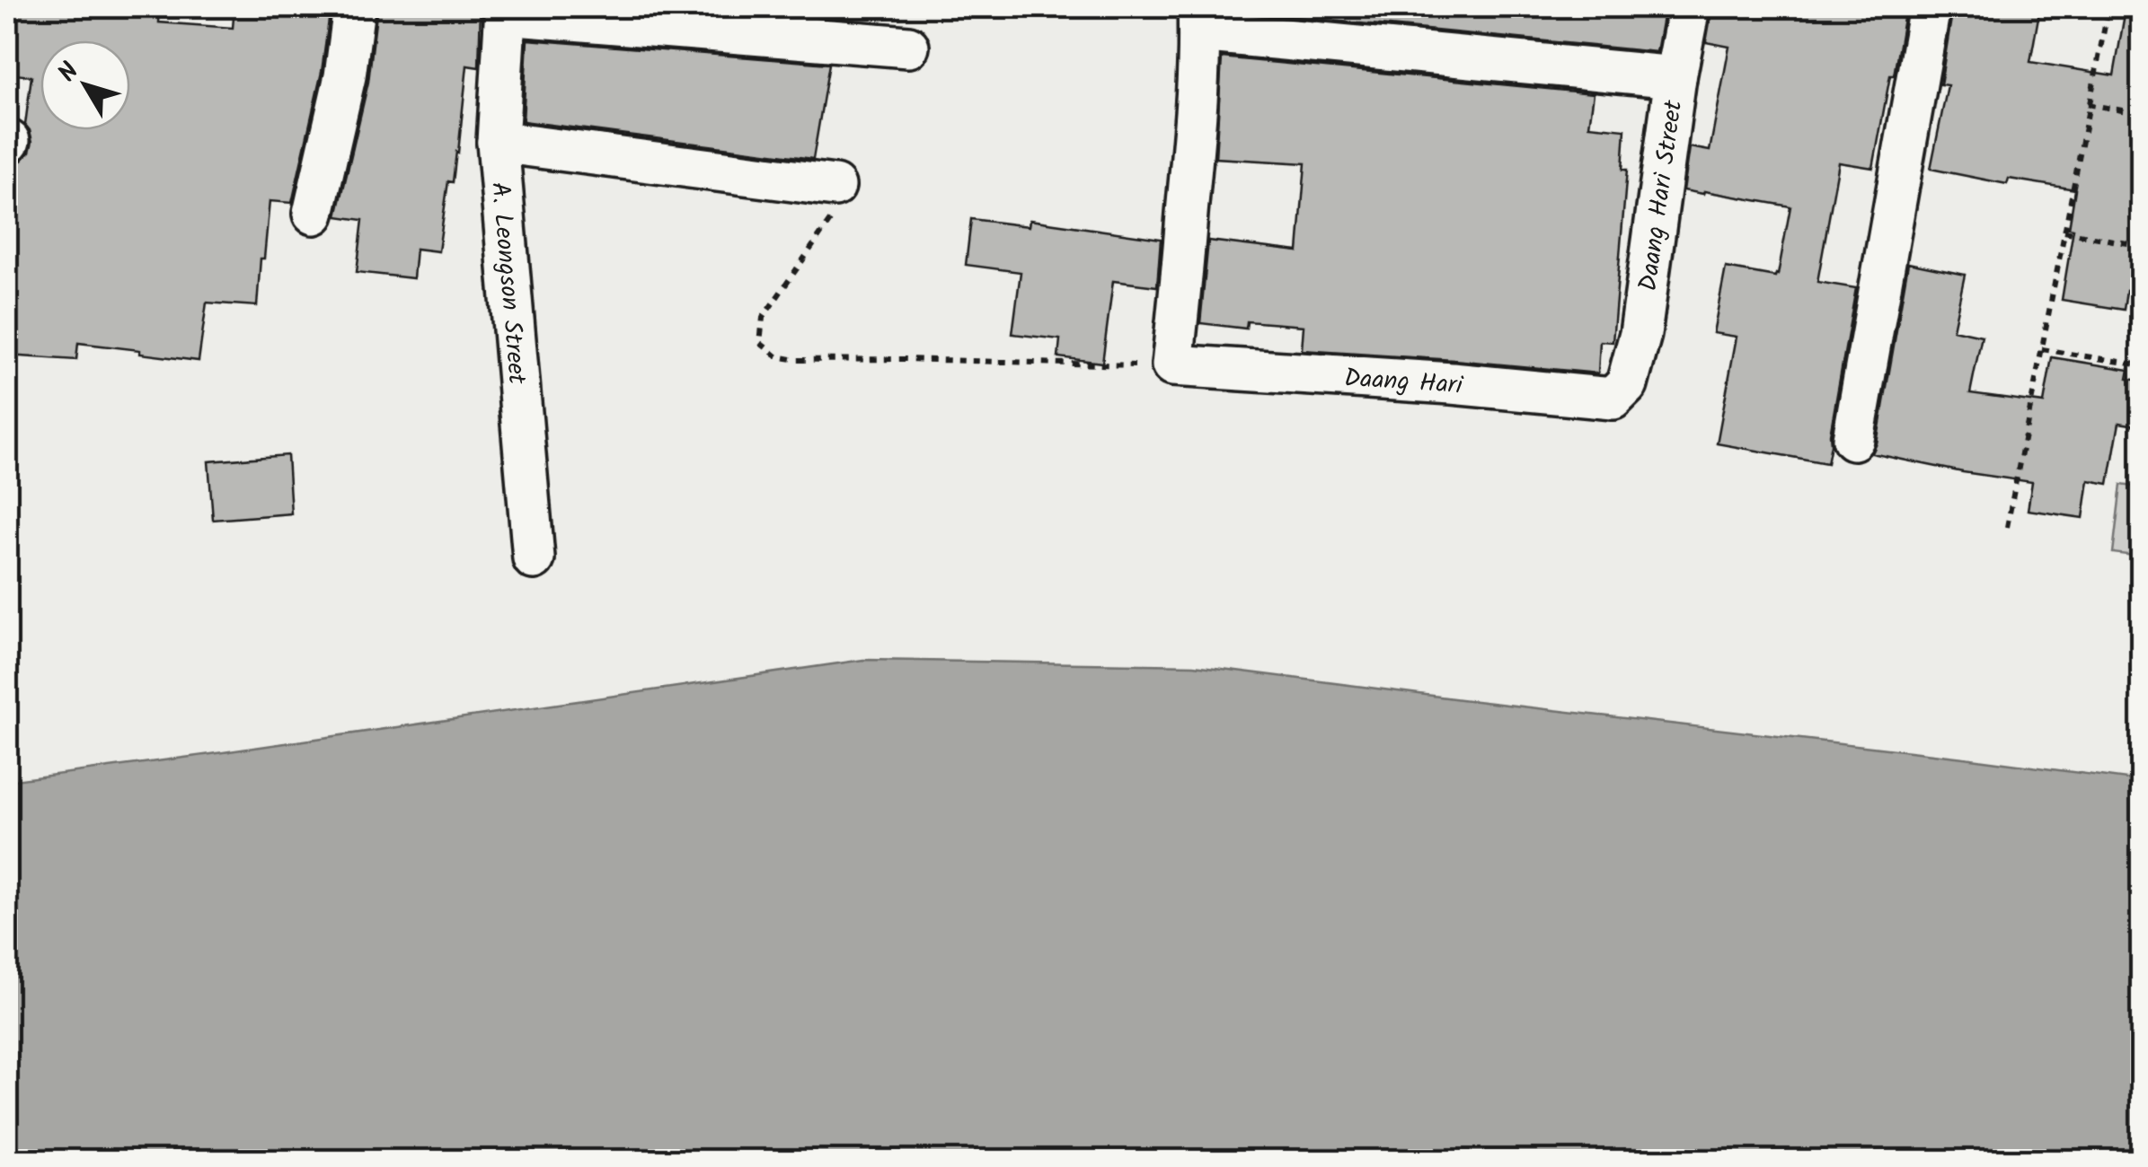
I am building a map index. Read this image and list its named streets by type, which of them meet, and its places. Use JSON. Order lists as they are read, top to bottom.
{
  "streets": {
    "street": ["Daang Hari Street", "A. Leongson Street", "Daang Hari"]
  },
  "crossings": [
    ["Daang Hari Street", "Daang Hari"]
  ],
  "north": "top left"
}
